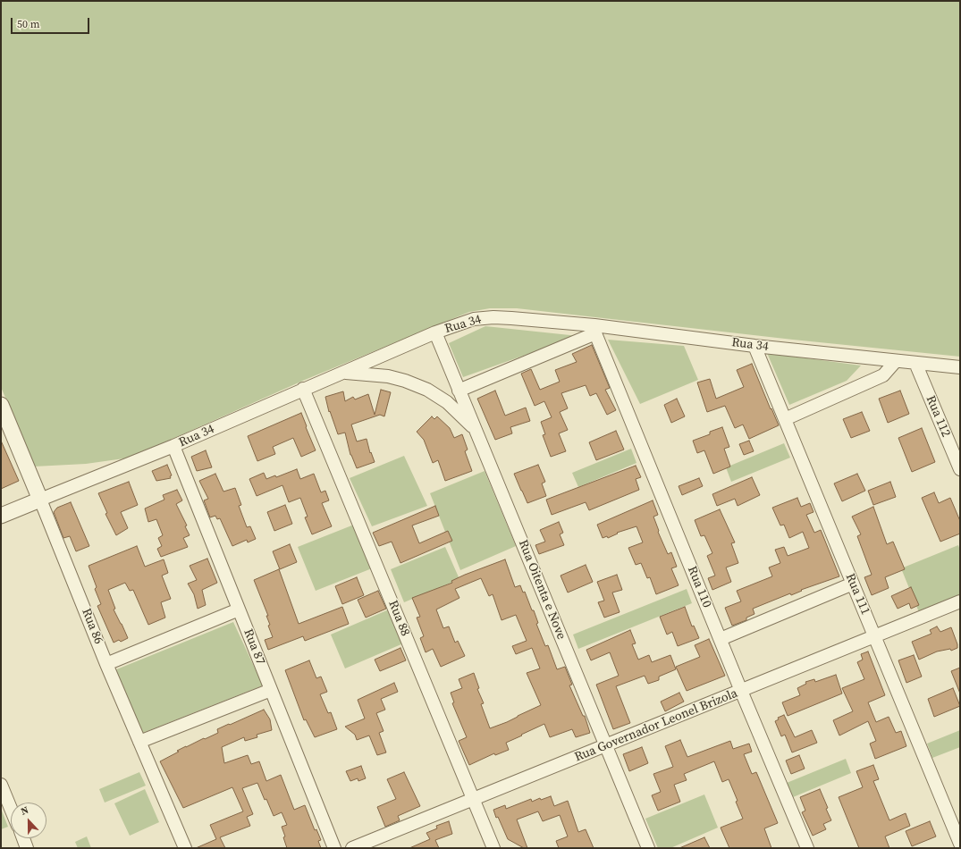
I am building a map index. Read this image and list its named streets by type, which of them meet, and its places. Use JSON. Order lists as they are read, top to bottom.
{
  "streets": {
    "street": [
      "Rua 34",
      "Rua 112",
      "Rua 110",
      "Rua Oitenta e Nove",
      "Rua 111",
      "Rua 88",
      "Rua 86",
      "Rua 87",
      "Rua Governador Leonel Brizola"
    ]
  },
  "crossings": [
    ["Rua 34", "Rua 112"],
    ["Rua 34", "Rua 110"],
    ["Rua 34", "Rua Oitenta e Nove"],
    ["Rua 34", "Rua 111"],
    ["Rua 34", "Rua 88"],
    ["Rua 34", "Rua 86"],
    ["Rua 34", "Rua 87"],
    ["Rua 110", "Rua Governador Leonel Brizola"],
    ["Rua Oitenta e Nove", "Rua Governador Leonel Brizola"],
    ["Rua 111", "Rua Governador Leonel Brizola"],
    ["Rua 88", "Rua Governador Leonel Brizola"]
  ],
  "scale_bar": "50 m",
  "north": "top"
}
